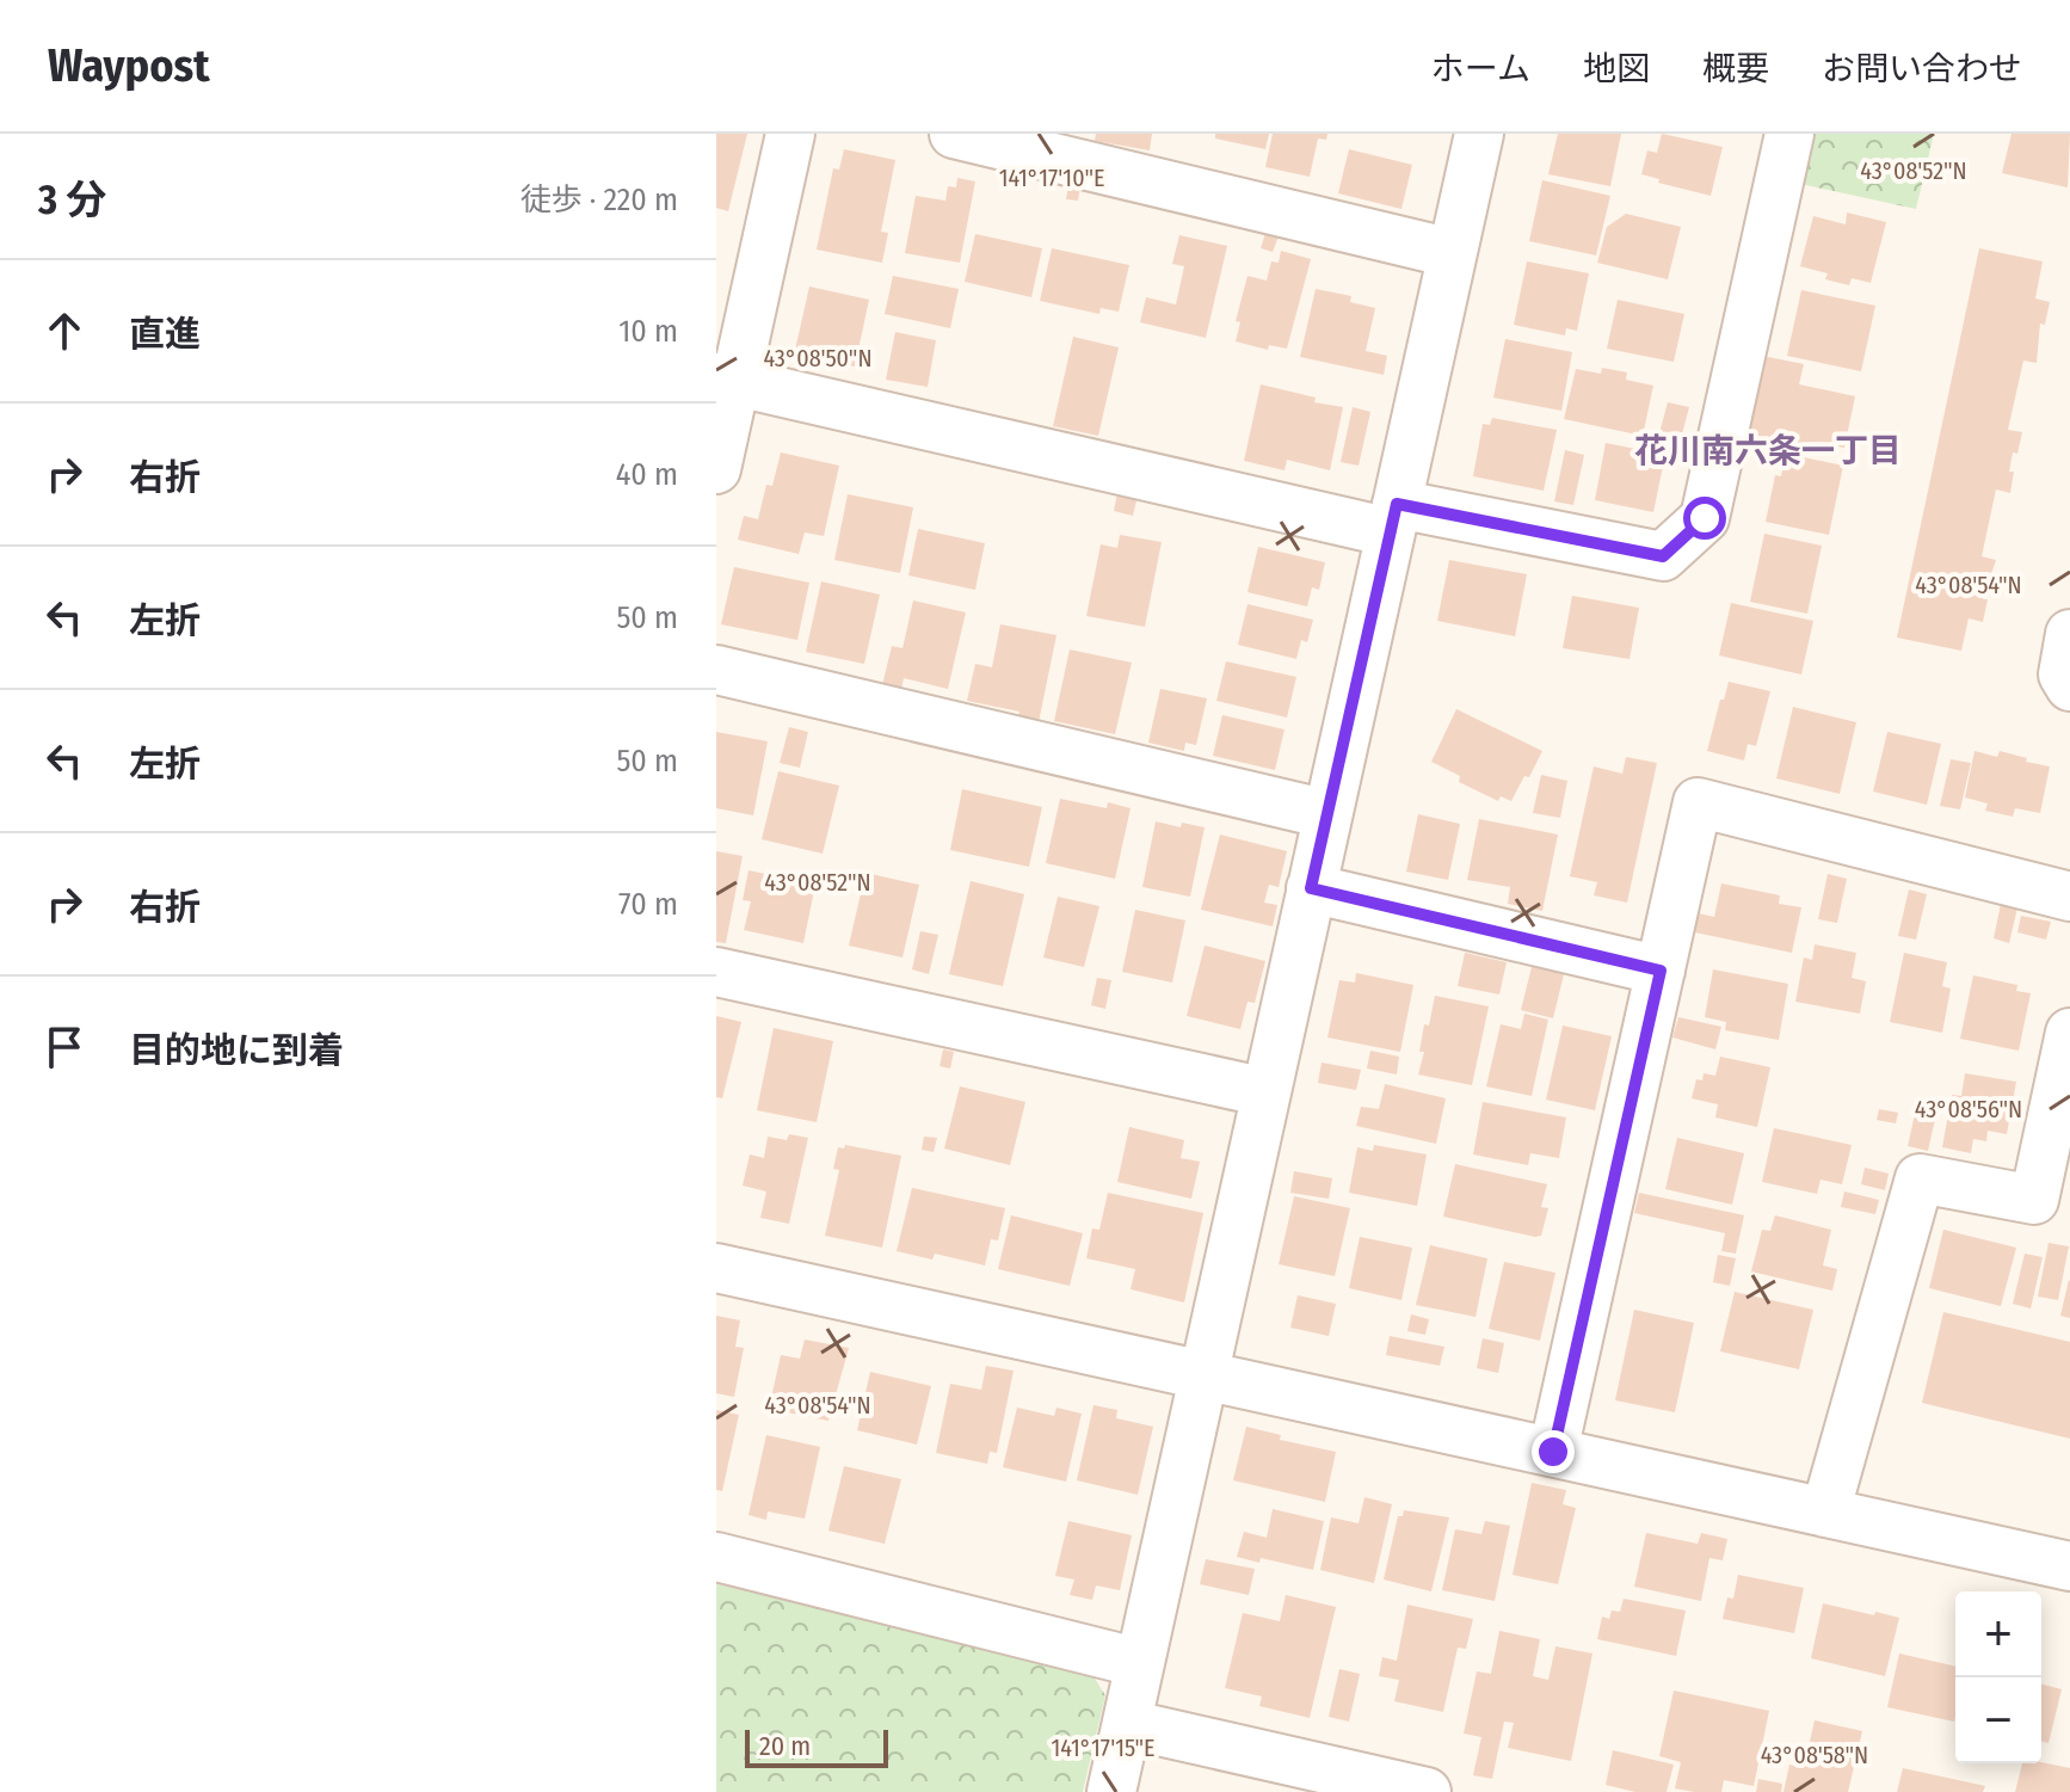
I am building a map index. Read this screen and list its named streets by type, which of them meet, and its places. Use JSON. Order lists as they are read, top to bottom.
{
  "districts": ["花川南六条一丁目"],
  "scale_bar": "20 m",
  "page": {
    "header": "Waypost",
    "nav": [
      "ホーム",
      "地図",
      "概要",
      "お問い合わせ"
    ],
    "heading": ["3 分", "徒歩 · 220 m"],
    "list": [
      ["直進", "10 m"],
      ["右折", "40 m"],
      ["左折", "50 m"],
      ["左折", "50 m"],
      ["右折", "70 m"],
      "目的地に到着"
    ],
    "map_buttons": ["+", "−"],
    "scale": "20 m"
  },
  "coordinates": [
    "43°08'52\"N",
    "141°17'10\"E",
    "43°08'50\"N",
    "43°08'54\"N",
    "43°08'56\"N",
    "141°17'15\"E",
    "43°08'58\"N"
  ]
}
